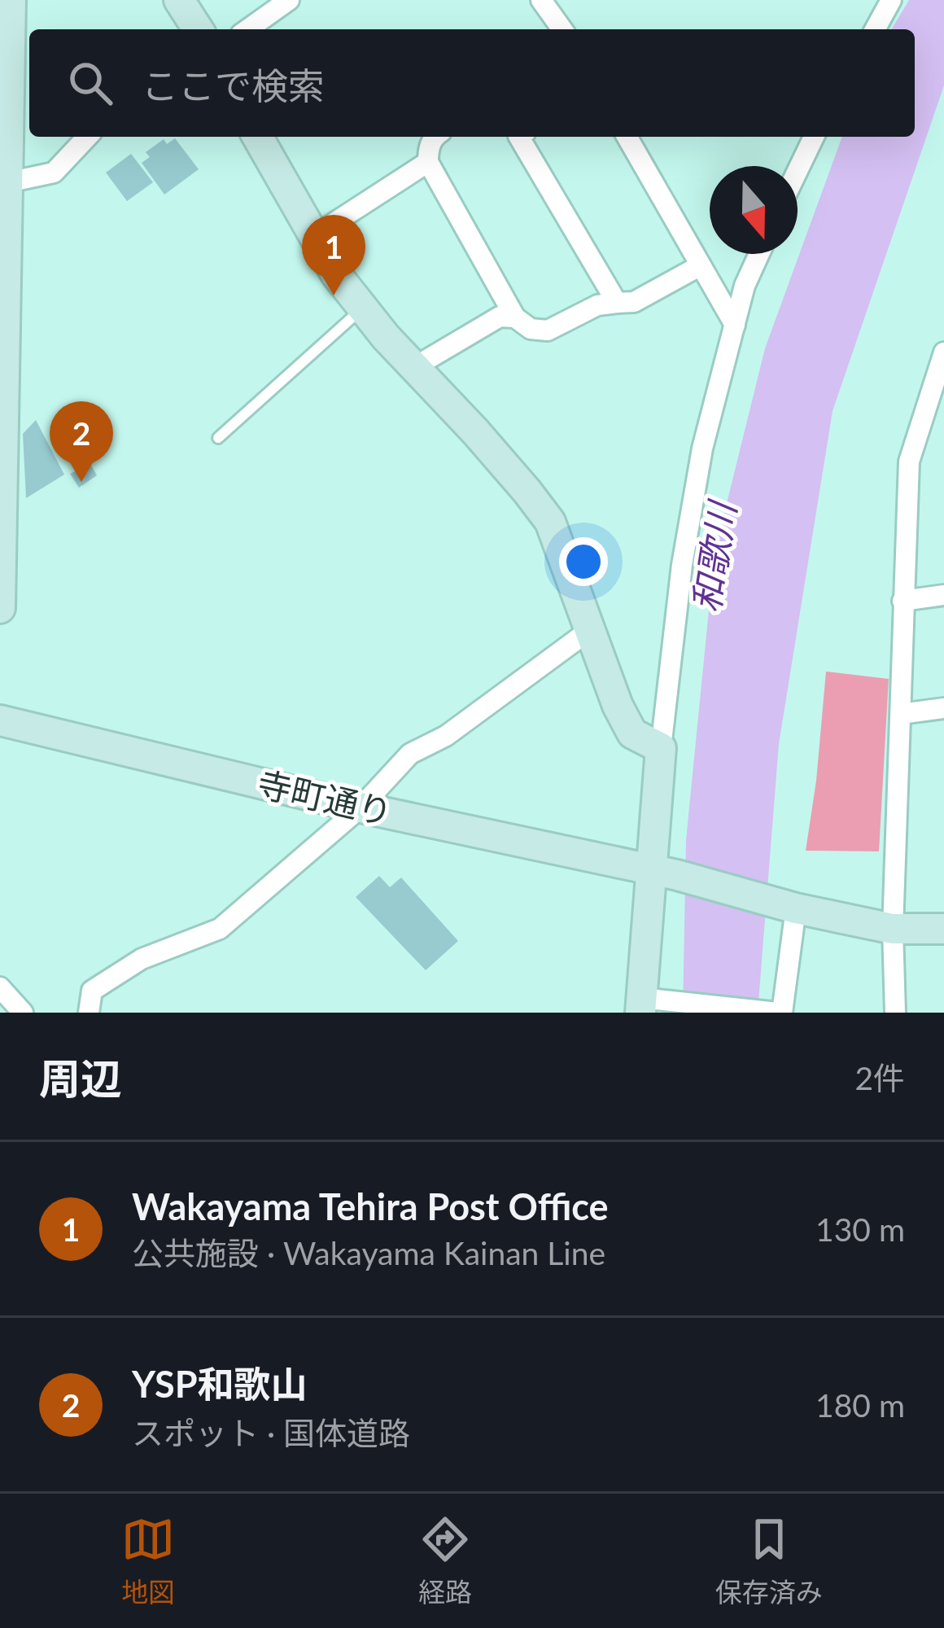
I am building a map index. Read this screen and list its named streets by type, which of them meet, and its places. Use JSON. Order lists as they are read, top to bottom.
{
  "streets": {
    "street": ["寺町通り"]
  },
  "water": ["和歌川"],
  "north": "bottom",
  "page": {
    "search": "ここで検索",
    "pins": ["1", "2"],
    "heading": ["周辺", "2件"],
    "list": [
      {
        "mark": "1",
        "name": "Wakayama Tehira Post Office",
        "note": "公共施設 · Wakayama Kainan Line",
        "value": "130 m"
      },
      {
        "mark": "2",
        "name": "YSP和歌山",
        "note": "スポット · 国体道路",
        "value": "180 m"
      }
    ],
    "nav": ["地図", "経路", "保存済み"]
  }
}
